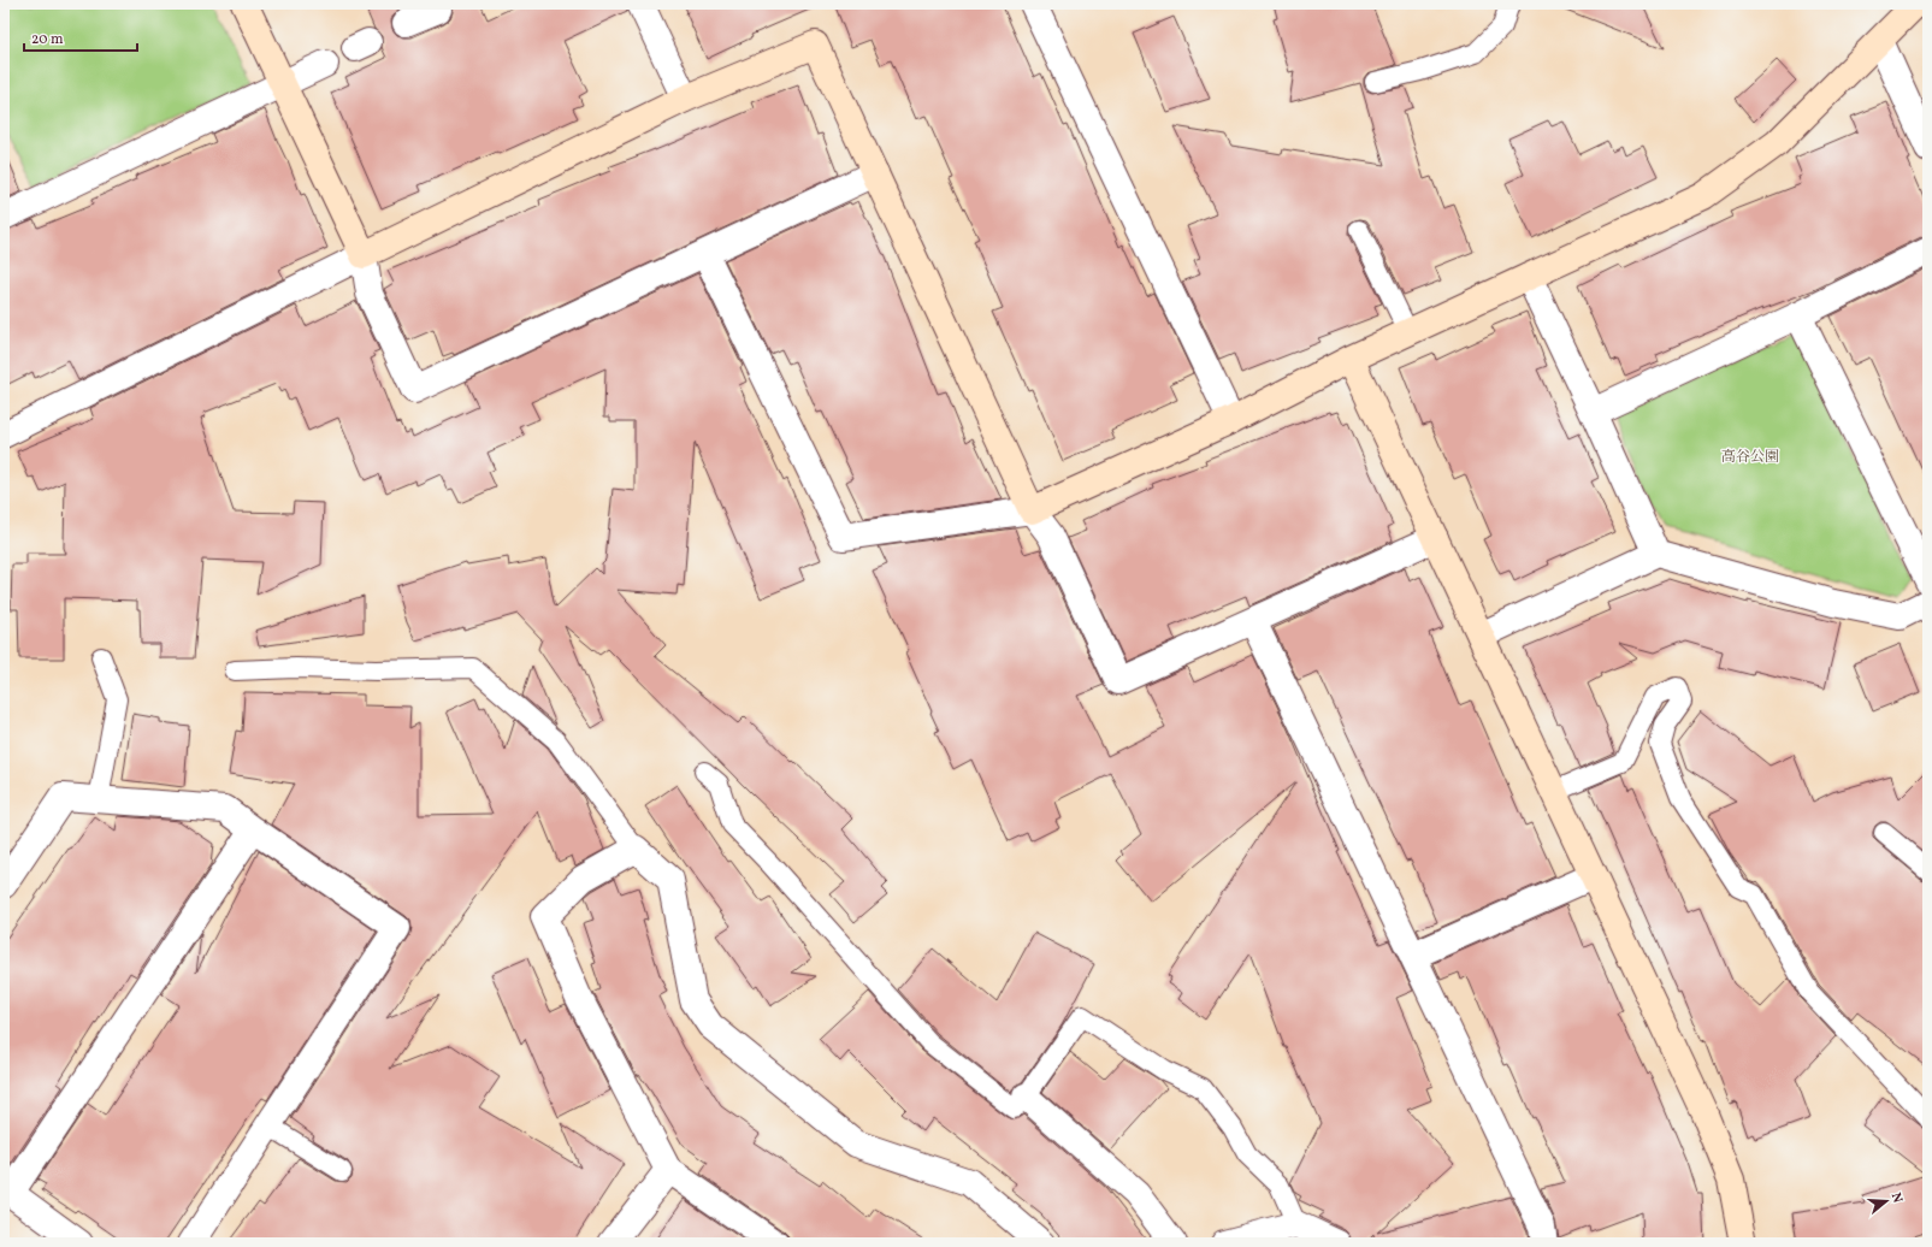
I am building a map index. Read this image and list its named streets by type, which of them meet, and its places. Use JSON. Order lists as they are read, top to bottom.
{
  "parks": ["高谷公園"],
  "scale_bar": "20 m",
  "north": "right"
}
